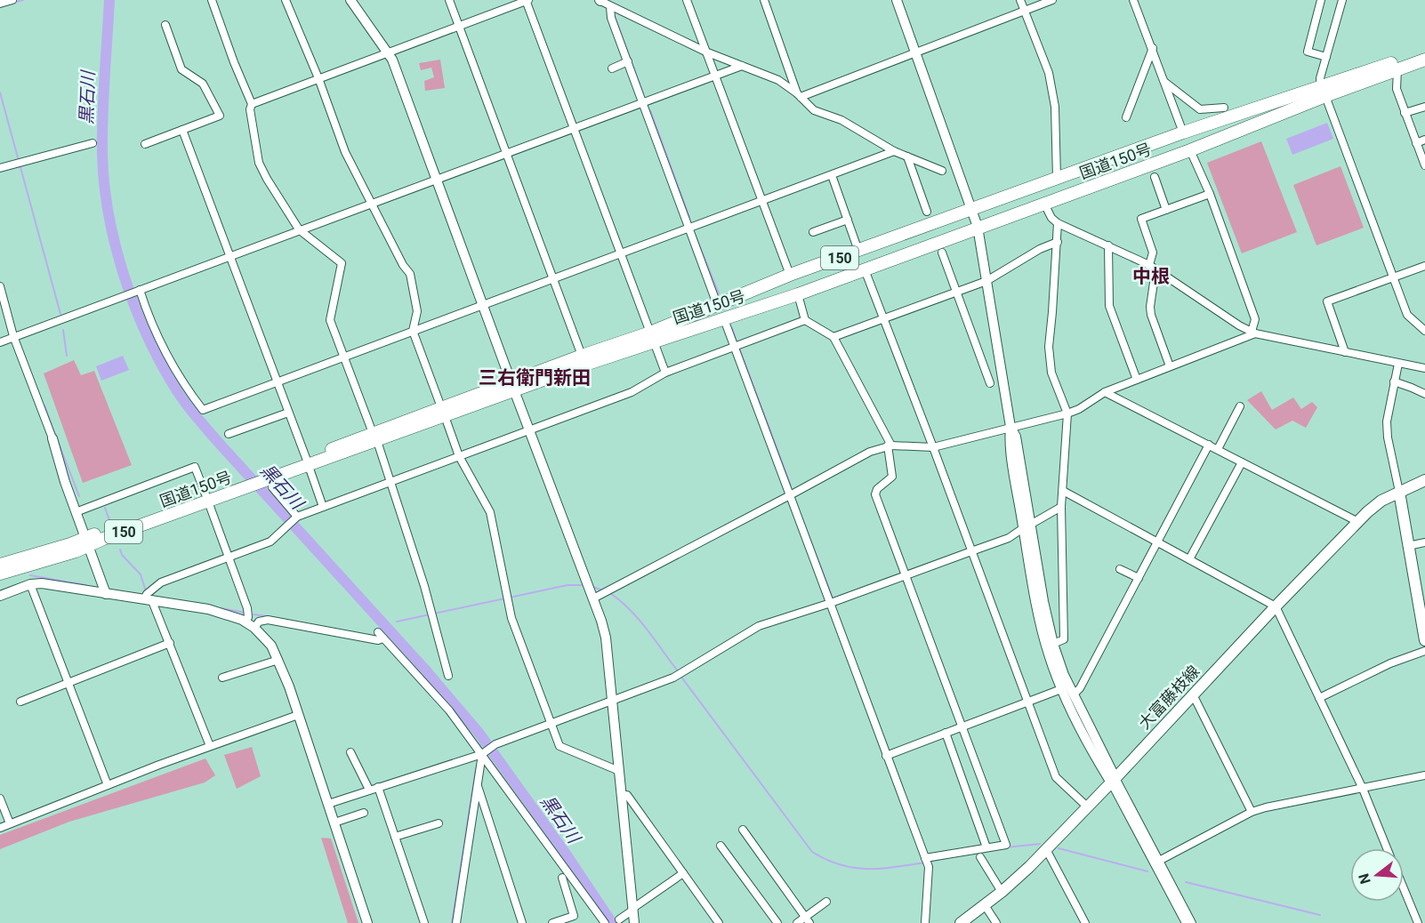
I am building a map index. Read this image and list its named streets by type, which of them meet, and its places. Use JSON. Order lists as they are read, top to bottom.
{
  "streets": {
    "highway": ["国道150号", "150"],
    "main road": ["大富藤枝線"]
  },
  "districts": ["中根", "三右衛門新田"],
  "water": ["黒石川"],
  "north": "left"
}
